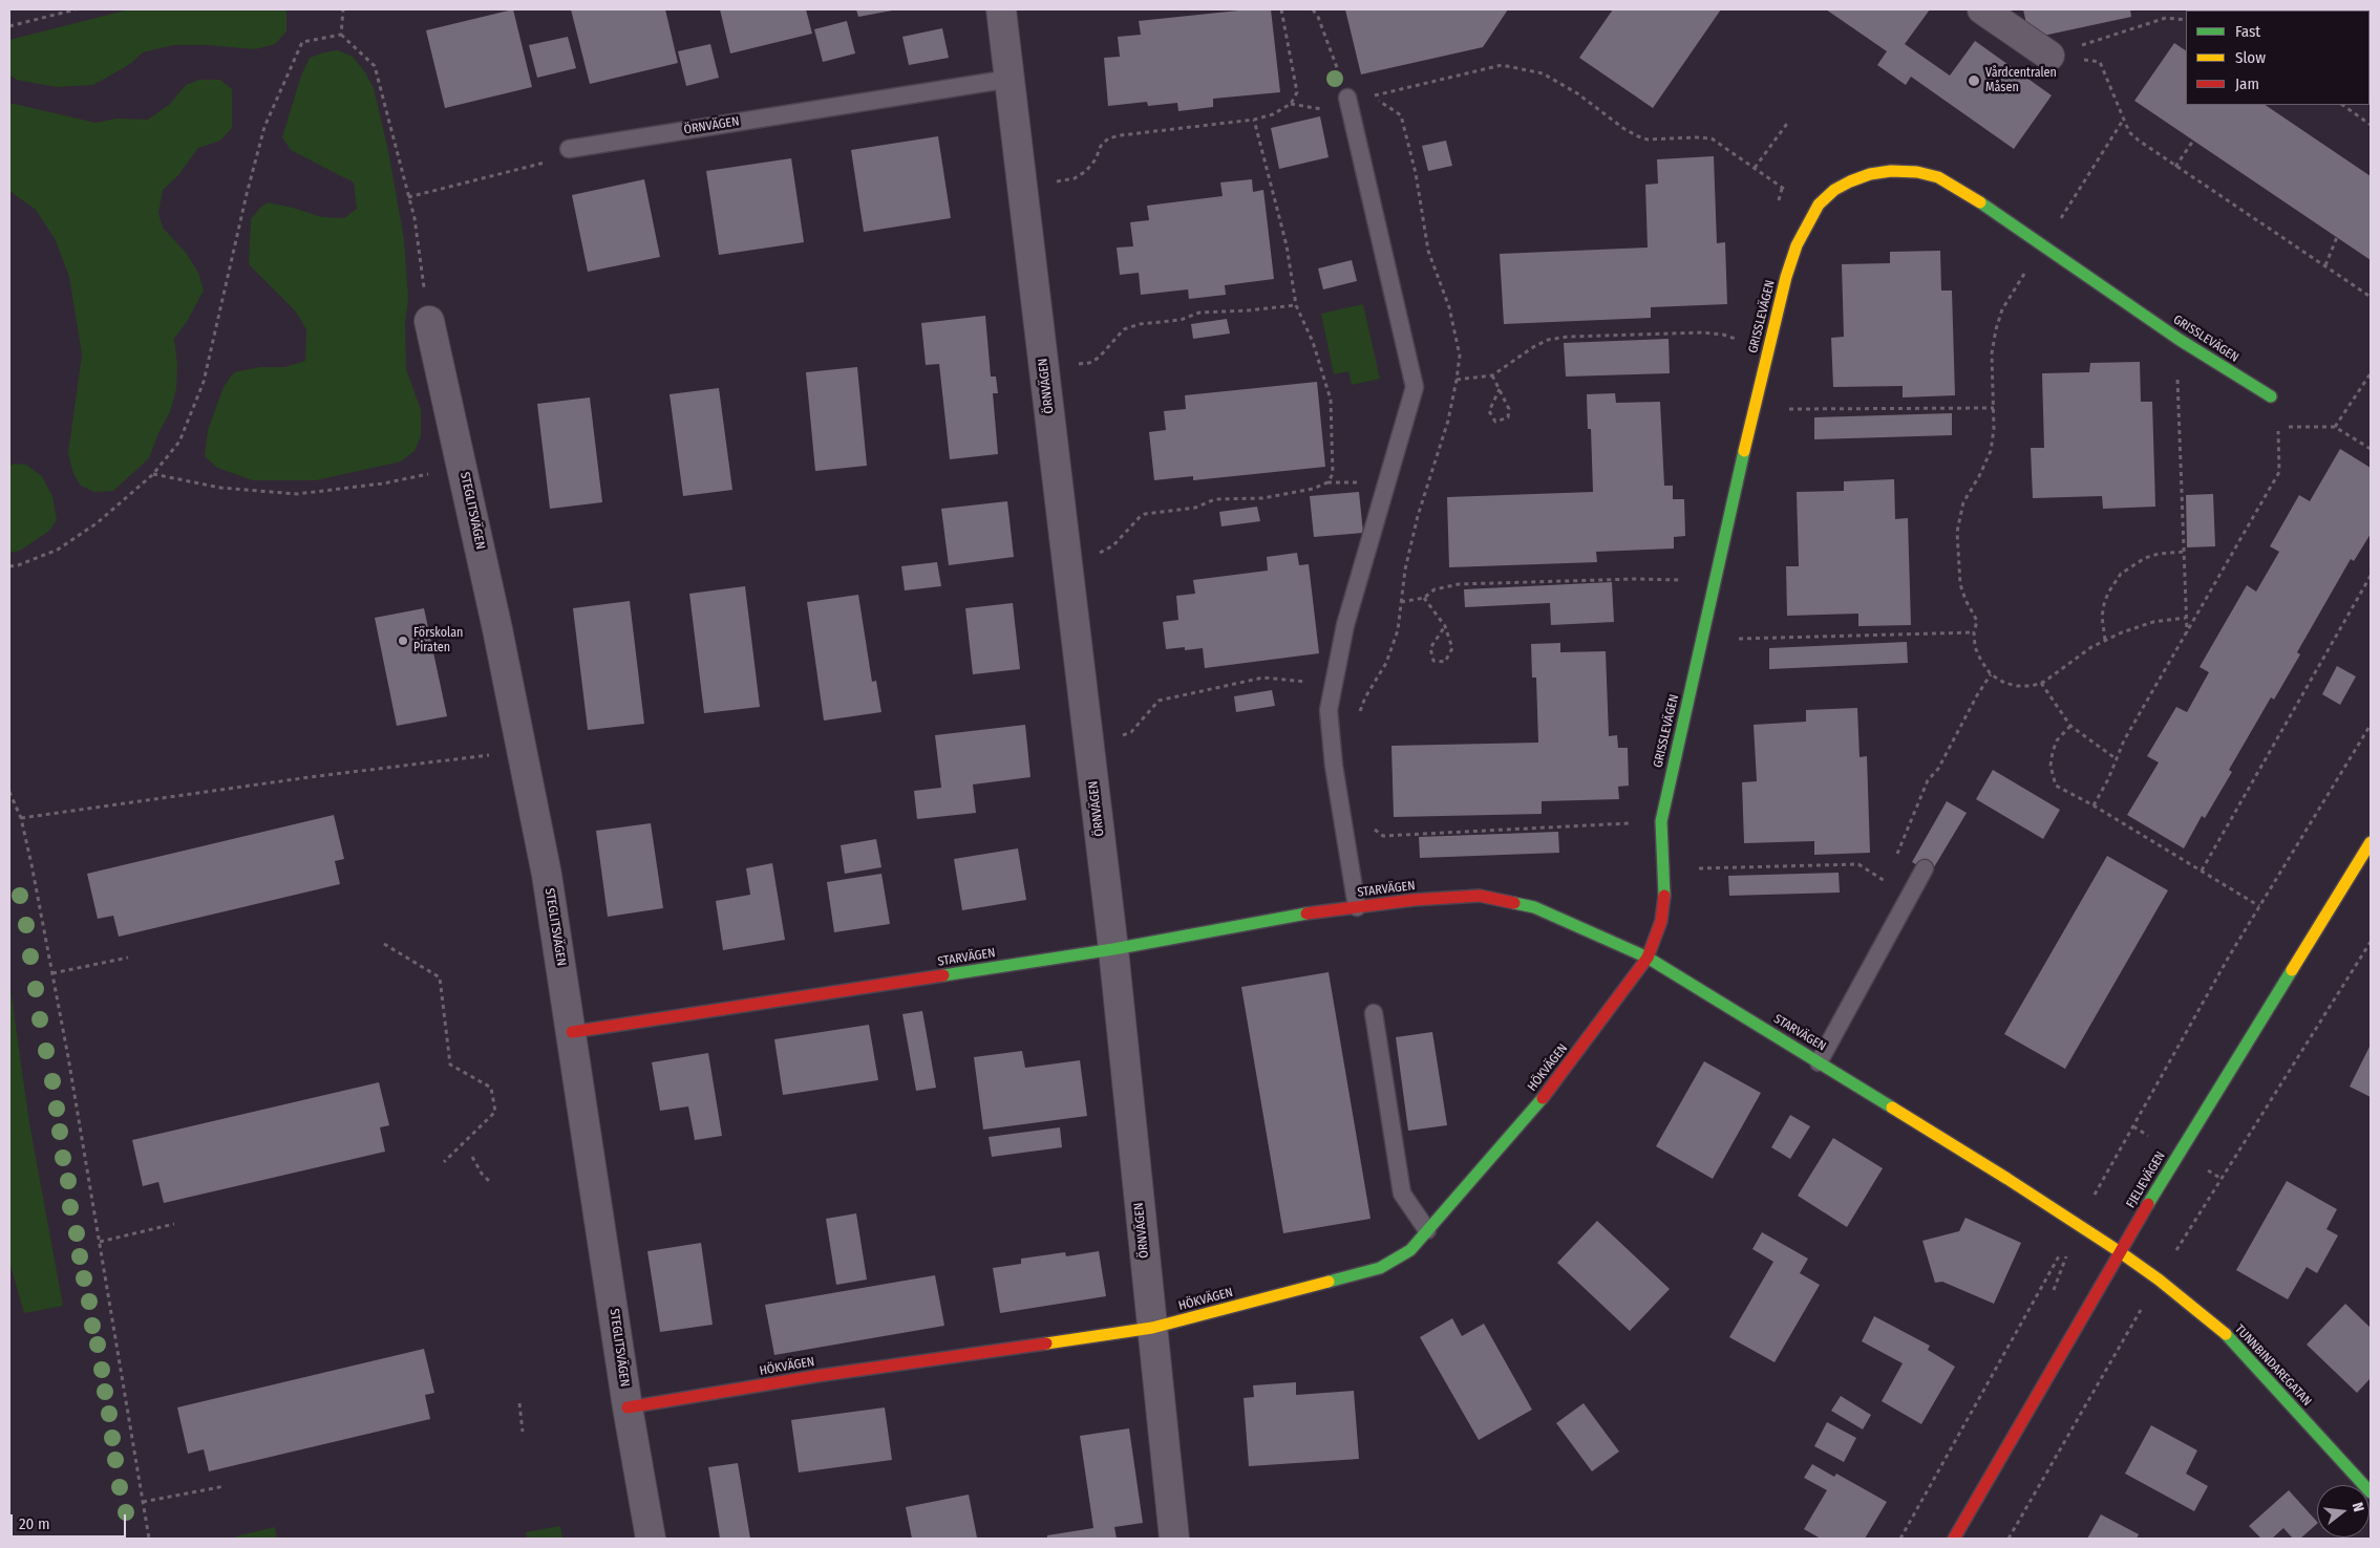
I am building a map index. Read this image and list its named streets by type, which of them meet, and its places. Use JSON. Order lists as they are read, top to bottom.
{
  "streets": {
    "street": [
      "ÖRNVÄGEN",
      "GRISSLEVÄGEN",
      "STEGLITSVÄGEN",
      "STARVÄGEN",
      "HÖKVÄGEN",
      "FJELIEVÄGEN",
      "TUNNBINDAREGATAN"
    ]
  },
  "crossings": [
    ["ÖRNVÄGEN", "STARVÄGEN"],
    ["ÖRNVÄGEN", "HÖKVÄGEN"],
    ["GRISSLEVÄGEN", "STARVÄGEN"],
    ["GRISSLEVÄGEN", "HÖKVÄGEN"],
    ["STEGLITSVÄGEN", "STARVÄGEN"],
    ["STEGLITSVÄGEN", "HÖKVÄGEN"],
    ["STARVÄGEN", "HÖKVÄGEN"],
    ["STARVÄGEN", "FJELIEVÄGEN"],
    ["STARVÄGEN", "TUNNBINDAREGATAN"],
    ["FJELIEVÄGEN", "TUNNBINDAREGATAN"]
  ],
  "places": ["Vårdcentralen Måsen", "Förskolan Piraten"],
  "legend": ["Fast", "Slow", "Jam"],
  "scale_bar": "20 m",
  "north": "right"
}
